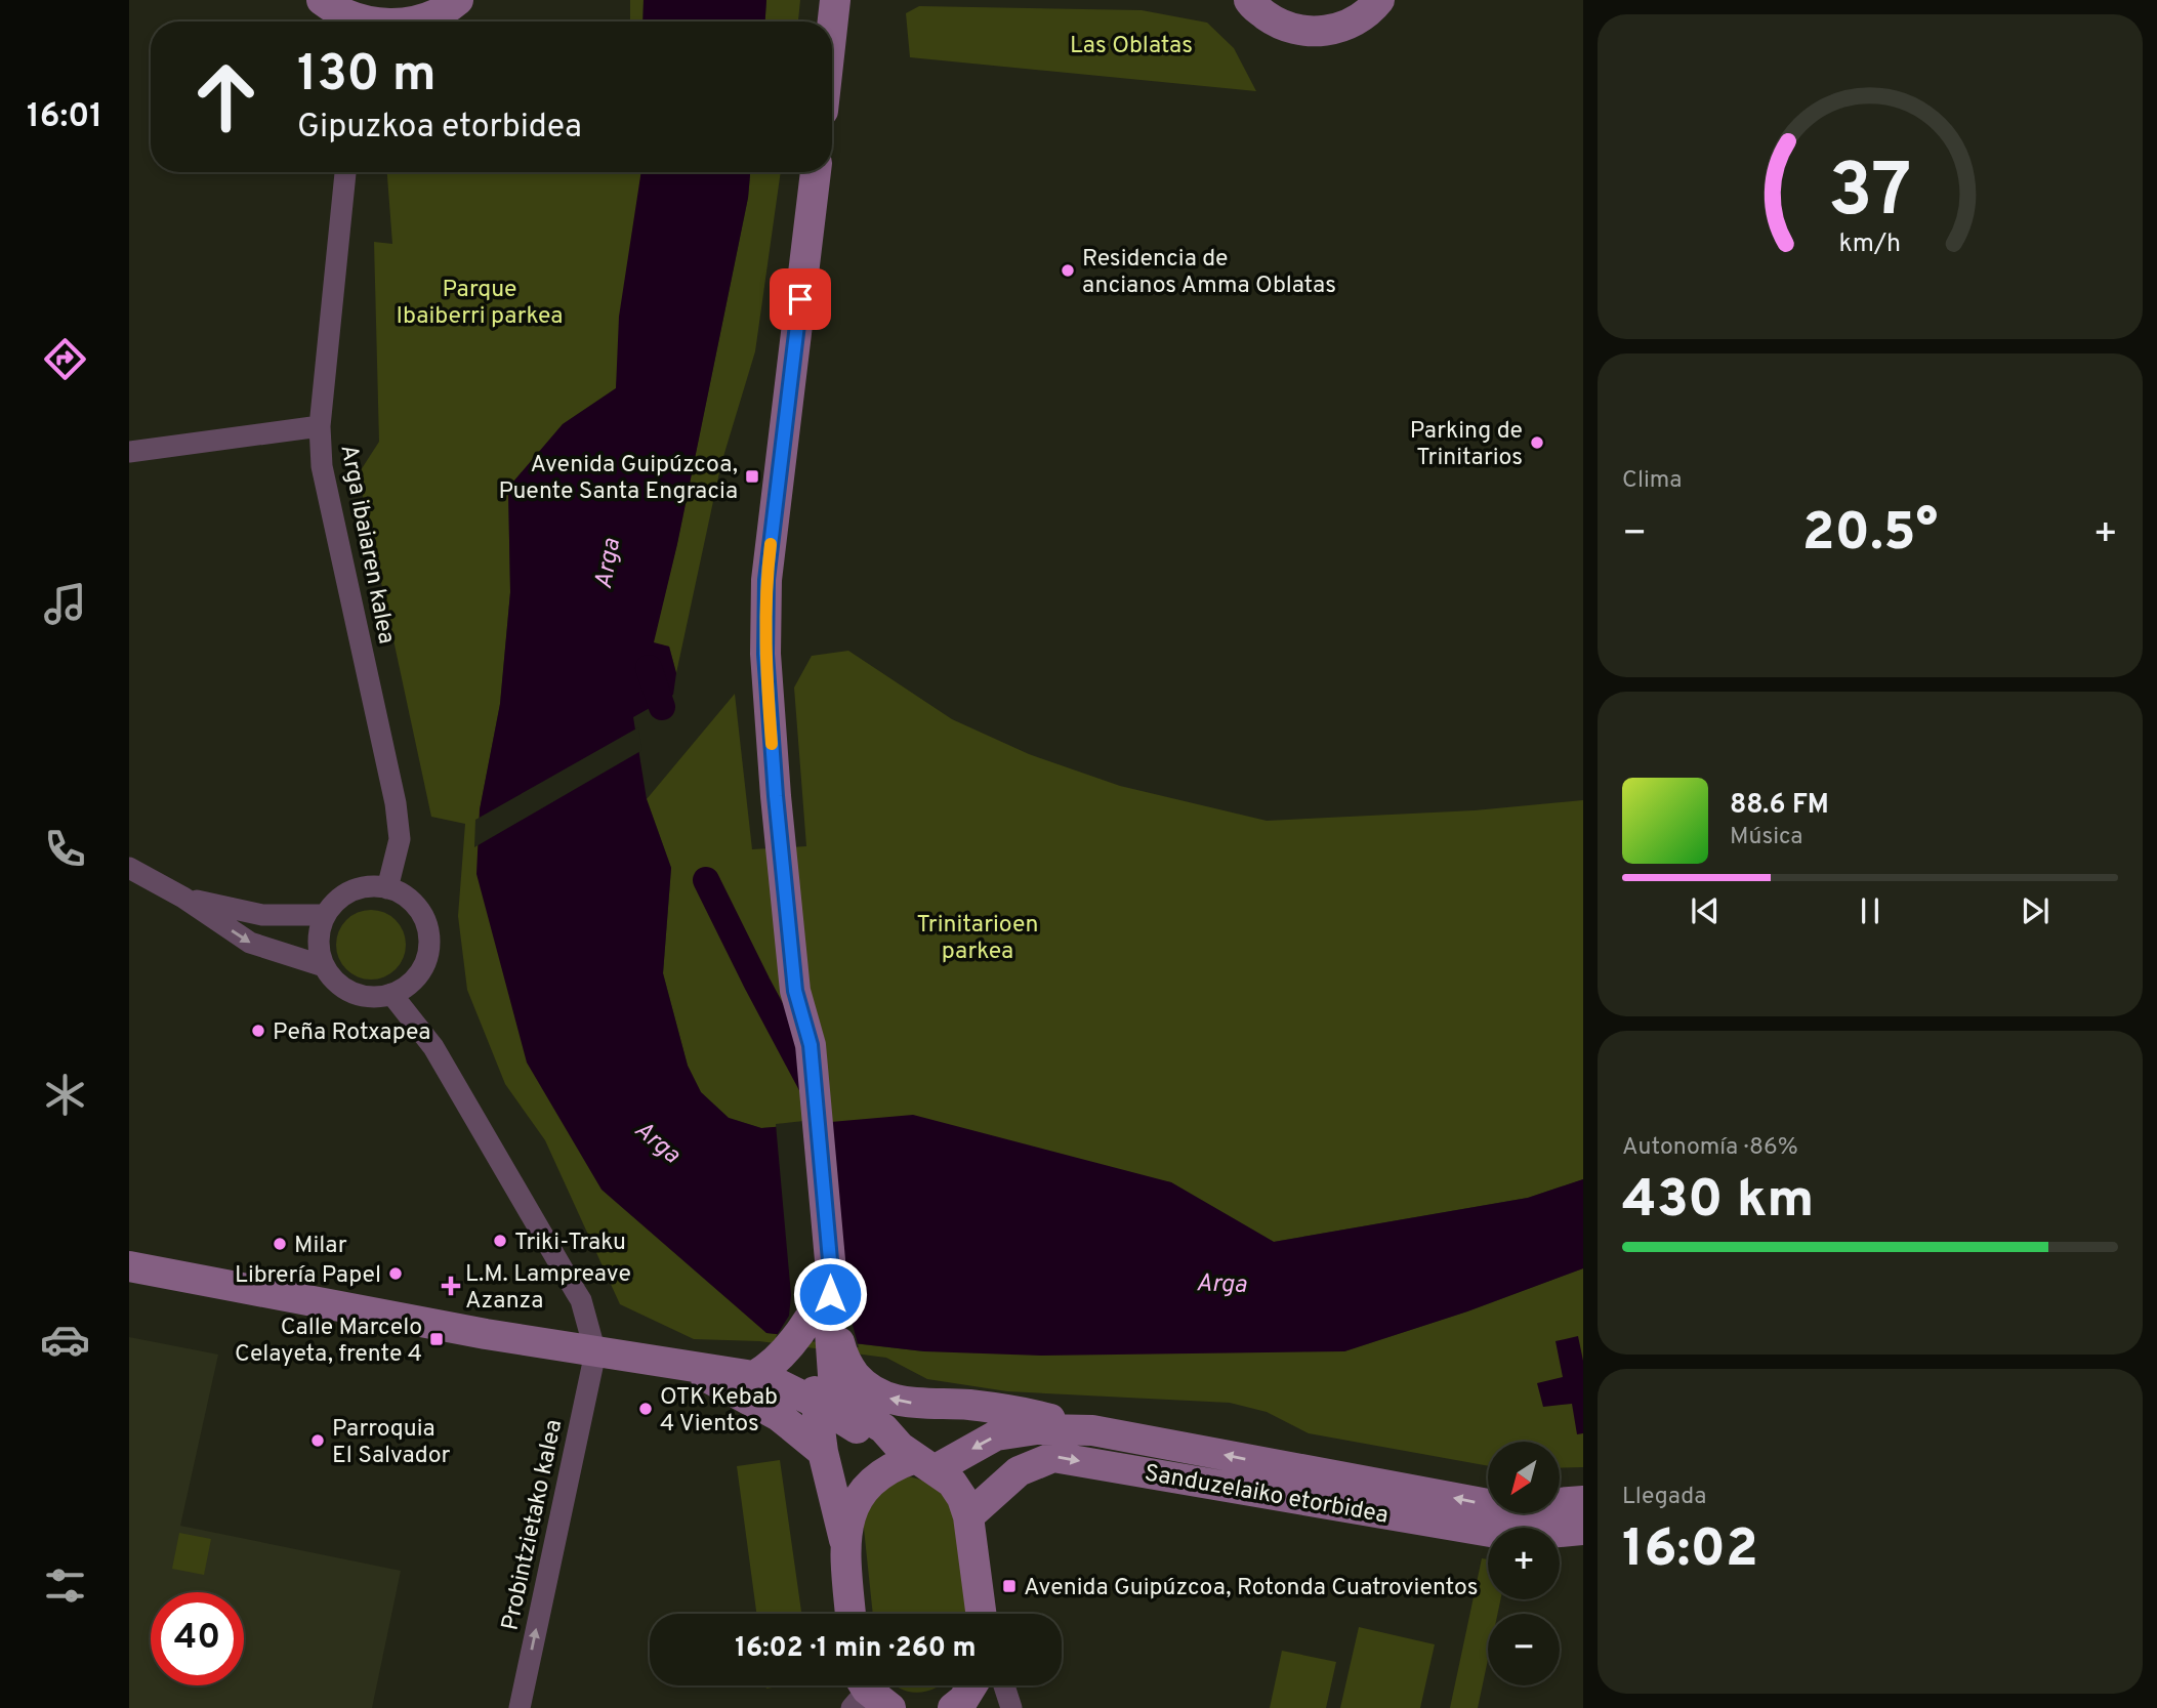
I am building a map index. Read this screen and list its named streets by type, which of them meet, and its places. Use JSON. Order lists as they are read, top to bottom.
{
  "streets": {
    "main road": ["Sanduzelaiko etorbidea"],
    "street": ["Arga ibaiaren kalea", "Probintzietako kalea"]
  },
  "one_way": ["Probintzietako kalea"],
  "water": ["Arga"],
  "parks": ["Las Oblatas", "Parque Ibaiberri parkea", "Trinitarioen parkea"],
  "places": {
    "other": [
      "Residencia de ancianos Amma Oblatas",
      "Parking de Trinitarios",
      "Peña Rotxapea",
      "Triki-Traku",
      "Milar",
      "Librería Papel",
      "OTK Kebab 4 Vientos",
      "Parroquia El Salvador"
    ],
    "transit": ["Avenida Guipúzcoa, Puente Santa Engracia", "Calle Marcelo Celayeta, frente 4", "Avenida Guipúzcoa, Rotonda Cuatrovientos"],
    "health": ["L.M. Lampreave Azanza"]
  },
  "north": "bottom left",
  "page": {
    "tabs": "16:01",
    "turn": ["130 m", "Gipuzkoa etorbidea"],
    "tile": [
      "Clima",
      ["Autonomía · 86%", "430 km"],
      ["Llegada", "16:02"]
    ],
    "heat": ["−", "20.5°", "+"],
    "song": ["88.6 FM", "Música"],
    "map_buttons": ["+", "−"],
    "limit": "40",
    "trip": "16:02 · 1 min · 260 m",
    "gauge": ["37", "km/h"]
  }
}
